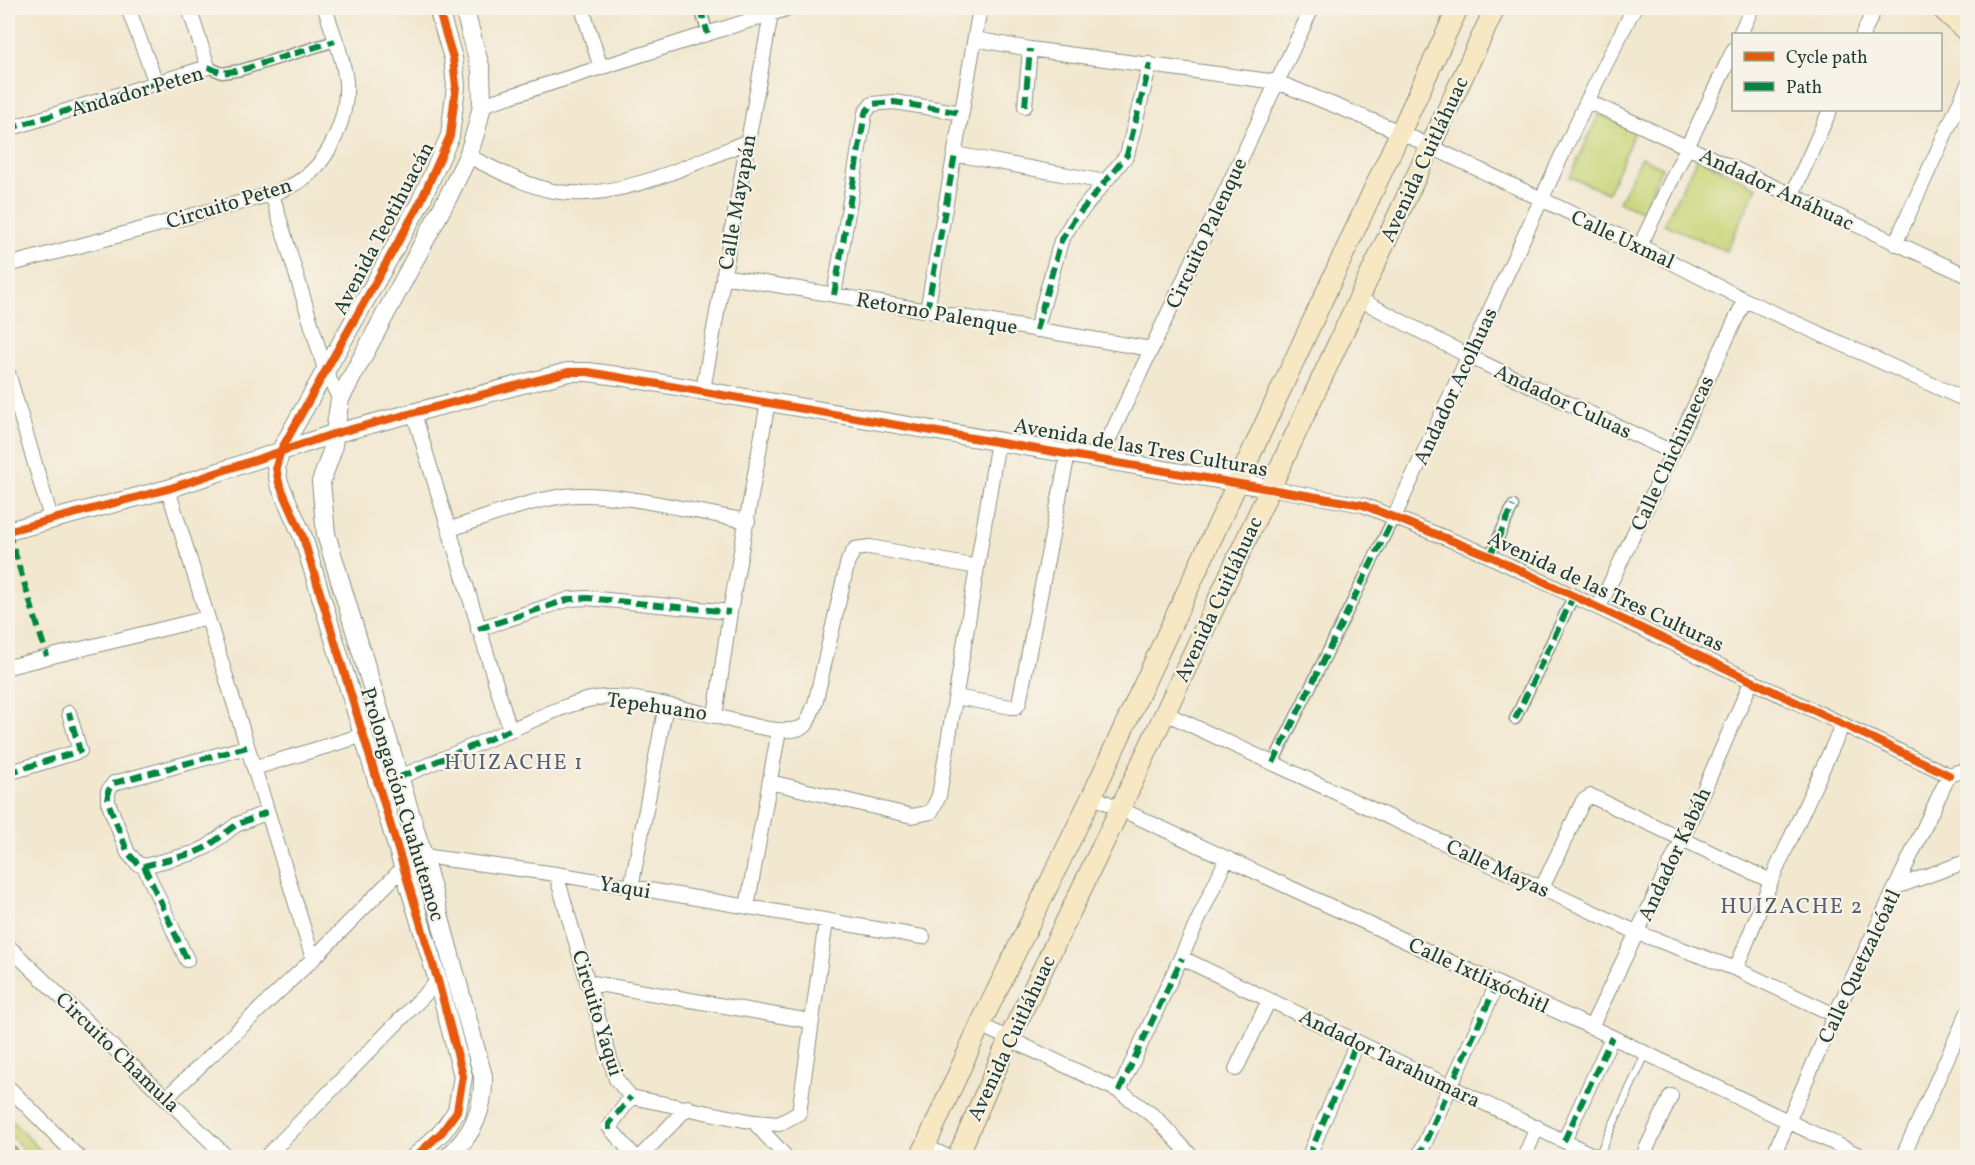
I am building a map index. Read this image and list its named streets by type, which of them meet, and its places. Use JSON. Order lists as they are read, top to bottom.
{
  "streets": {
    "main road": ["Avenida Cuitláhuac"],
    "street": [
      "Andador Peten",
      "Andador Anáhuac",
      "Calle Mayapán",
      "Circuito Peten",
      "Avenida Teotihuacán",
      "Circuito Palenque",
      "Calle Uxmal",
      "Retorno Palenque",
      "Andador Acolhuas",
      "Andador Culuas",
      "Avenida de las Tres Culturas",
      "Calle Chichimecas",
      "Tepehuano",
      "Prolongación Cuahutemoc",
      "Andador Kabáh",
      "Calle Mayas",
      "Yaqui",
      "Calle Quetzalcóatl",
      "Calle Ixtlixóchitl",
      "Circuito Yaqui",
      "Circuito Chamula",
      "Andador Tarahumara"
    ]
  },
  "crossings": [
    ["Andador Peten", "Circuito Peten"],
    ["Avenida Cuitláhuac", "Calle Uxmal"],
    ["Avenida Cuitláhuac", "Andador Culuas"],
    ["Avenida Cuitláhuac", "Avenida de las Tres Culturas"],
    ["Avenida Cuitláhuac", "Calle Mayas"],
    ["Avenida Cuitláhuac", "Calle Ixtlixóchitl"],
    ["Andador Anáhuac", "Andador Acolhuas"],
    ["Calle Mayapán", "Retorno Palenque"],
    ["Calle Mayapán", "Avenida de las Tres Culturas"],
    ["Avenida Teotihuacán", "Avenida de las Tres Culturas"],
    ["Avenida Teotihuacán", "Prolongación Cuahutemoc"],
    ["Circuito Palenque", "Calle Uxmal"],
    ["Circuito Palenque", "Retorno Palenque"],
    ["Circuito Palenque", "Avenida de las Tres Culturas"],
    ["Calle Uxmal", "Andador Acolhuas"],
    ["Calle Uxmal", "Calle Chichimecas"],
    ["Andador Acolhuas", "Andador Culuas"],
    ["Andador Acolhuas", "Avenida de las Tres Culturas"],
    ["Andador Acolhuas", "Calle Mayas"],
    ["Andador Culuas", "Calle Chichimecas"],
    ["Avenida de las Tres Culturas", "Calle Chichimecas"],
    ["Avenida de las Tres Culturas", "Tepehuano"],
    ["Avenida de las Tres Culturas", "Prolongación Cuahutemoc"],
    ["Avenida de las Tres Culturas", "Andador Kabáh"],
    ["Avenida de las Tres Culturas", "Calle Quetzalcóatl"],
    ["Tepehuano", "Prolongación Cuahutemoc"],
    ["Prolongación Cuahutemoc", "Yaqui"],
    ["Andador Kabáh", "Calle Mayas"],
    ["Andador Kabáh", "Calle Ixtlixóchitl"],
    ["Calle Mayas", "Calle Quetzalcóatl"],
    ["Yaqui", "Circuito Yaqui"],
    ["Calle Quetzalcóatl", "Calle Ixtlixóchitl"]
  ],
  "districts": ["HUIZACHE 1", "HUIZACHE 2"],
  "legend": ["Cycle path", "Path"]
}
